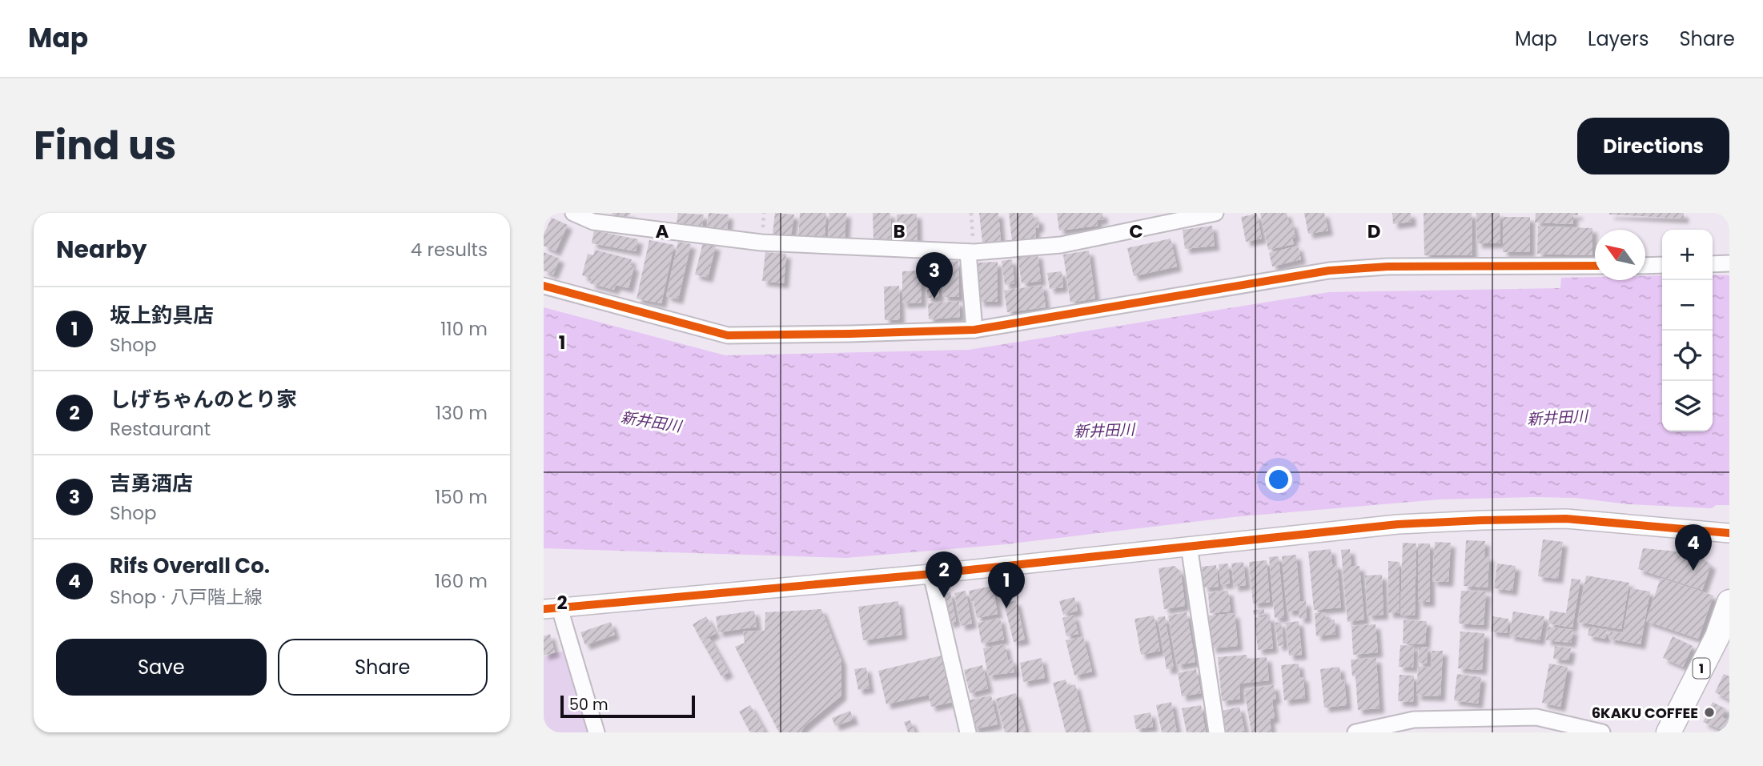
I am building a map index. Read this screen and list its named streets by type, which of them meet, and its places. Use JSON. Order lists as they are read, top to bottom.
{
  "streets": {
    "main road": ["1"]
  },
  "water": ["新井田川"],
  "places": ["6KAKU COFFEE"],
  "scale_bar": "50 m",
  "north": "top left",
  "page": {
    "header": "Map",
    "nav": ["Map", "Layers", "Share"],
    "title": "Find us",
    "buttons": [
      "Directions",
      ["Save", "Share"]
    ],
    "heading": ["Nearby", "4 results"],
    "map_buttons": ["+", "−"],
    "pins": [
      "3",
      "4",
      "2",
      "1"
    ],
    "list": [
      {
        "mark": "1",
        "name": "坂上釣具店",
        "note": "Shop",
        "value": "110 m"
      },
      {
        "mark": "2",
        "name": "しげちゃんのとり家",
        "note": "Restaurant",
        "value": "130 m"
      },
      {
        "mark": "3",
        "name": "吉勇酒店",
        "note": "Shop",
        "value": "150 m"
      },
      {
        "mark": "4",
        "name": "Rifs Overall Co.",
        "note": "Shop · 八戸階上線",
        "value": "160 m"
      }
    ],
    "scale": "50 m"
  },
  "grid": {
    "columns": [
      "A",
      "B",
      "C",
      "D"
    ],
    "rows": ["1", "2"]
  }
}
